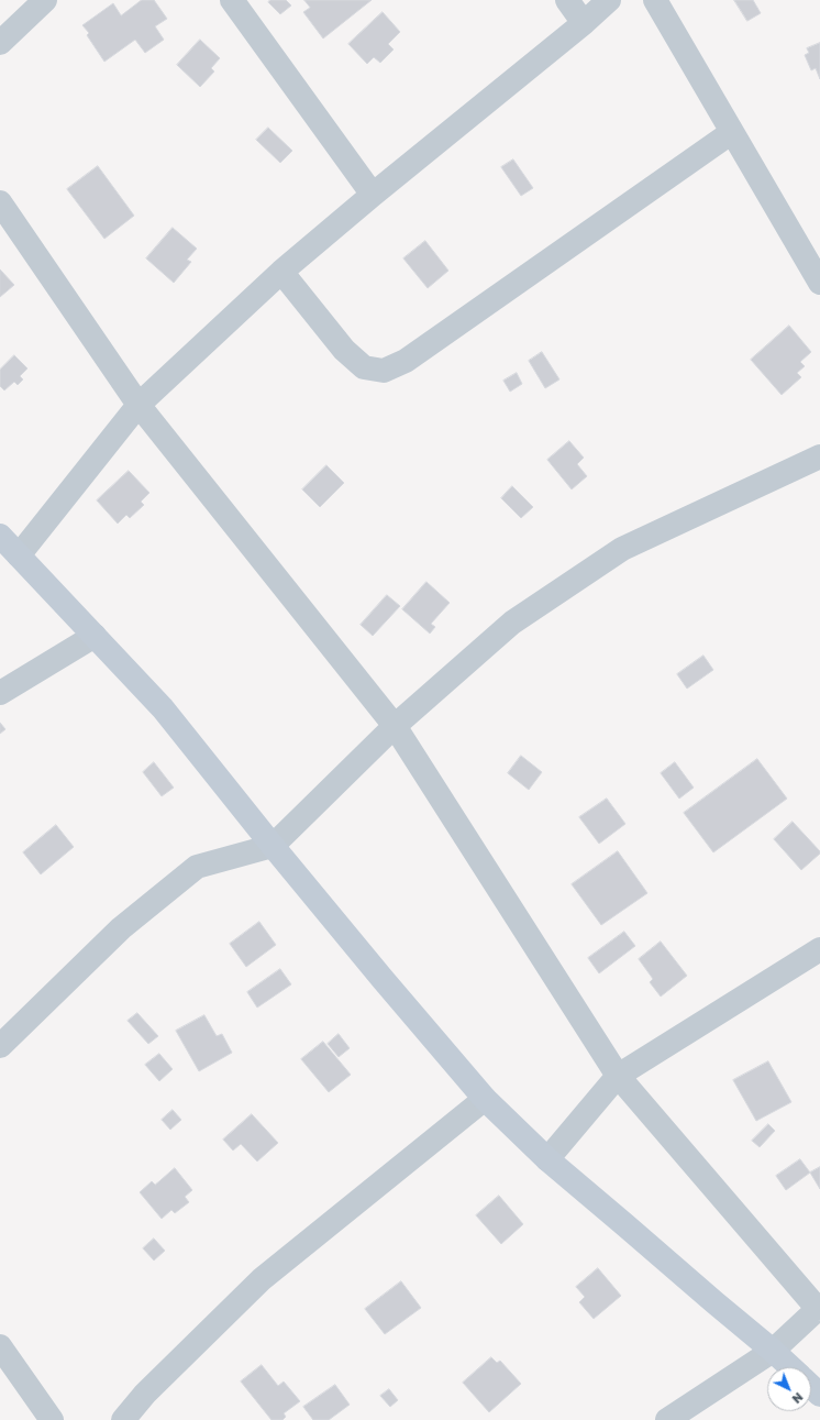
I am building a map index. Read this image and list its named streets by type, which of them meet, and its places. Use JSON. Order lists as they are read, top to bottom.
{
  "north": "bottom right"
}
